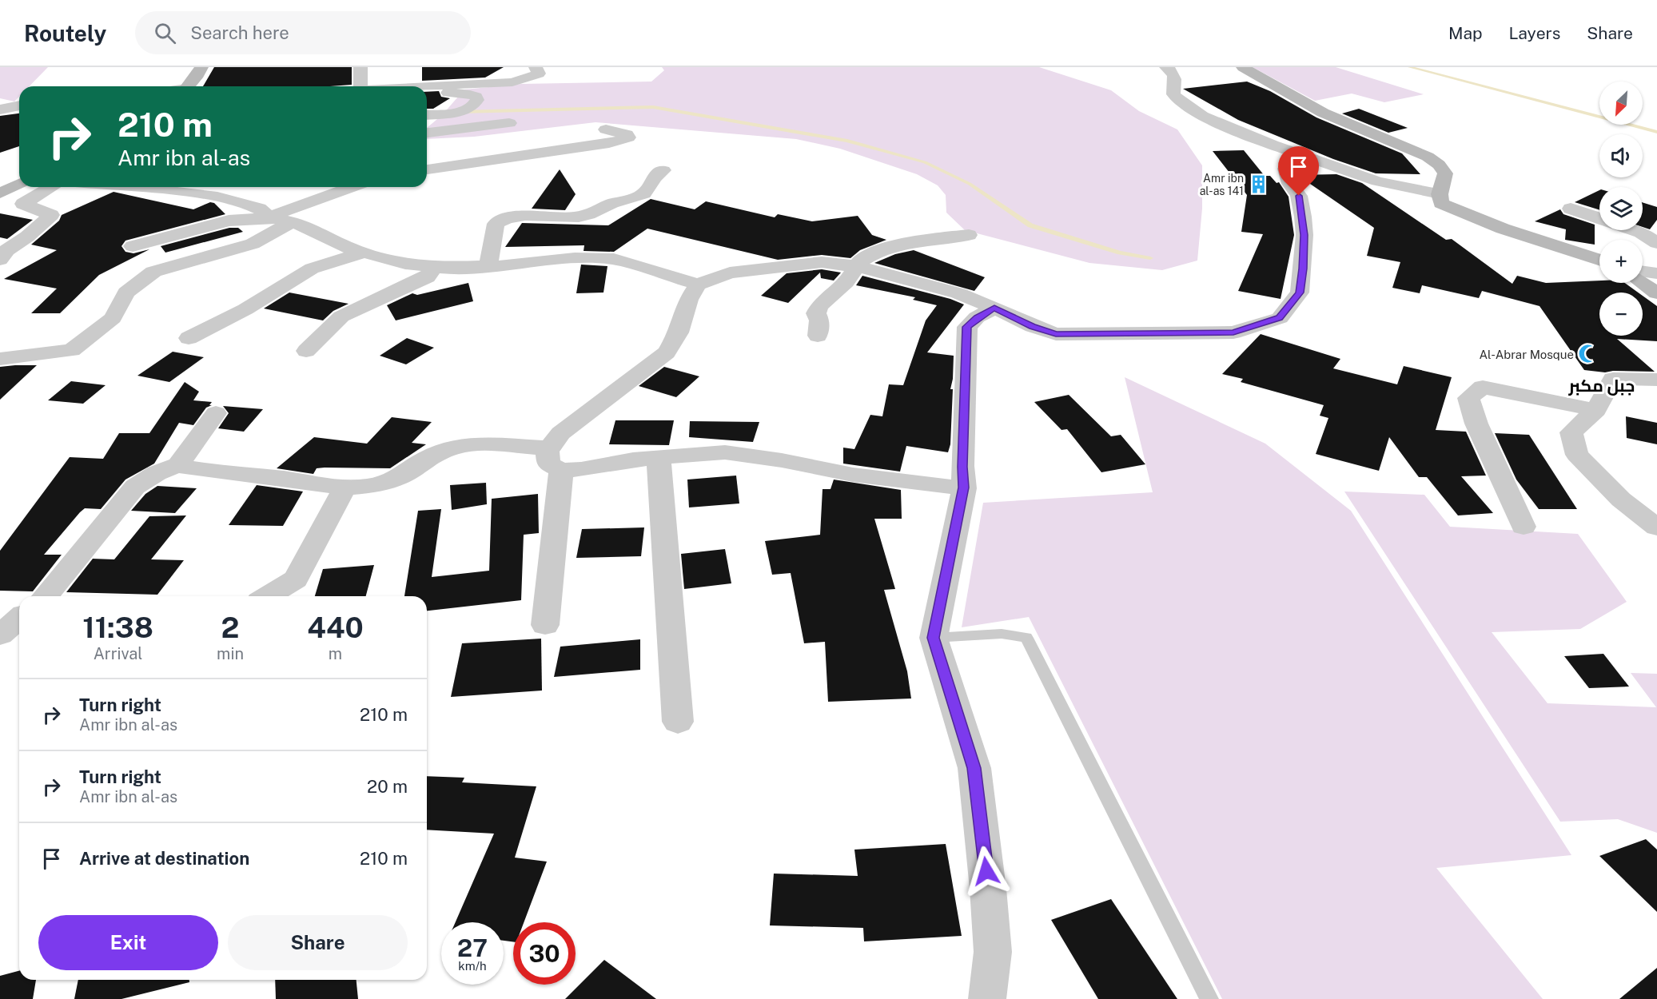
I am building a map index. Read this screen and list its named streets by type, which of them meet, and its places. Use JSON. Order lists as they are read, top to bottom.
{
  "districts": ["جبل مكبر"],
  "places": {
    "building": ["Amr ibn al-as 141"],
    "mosque": ["Al-Abrar Mosque"]
  },
  "north": "bottom left",
  "page": {
    "header": "Routely",
    "search": "Search here",
    "nav": ["Map", "Layers", "Share"],
    "map_buttons": ["+", "−"],
    "turn": ["210 m", "Amr ibn al-as"],
    "eta": [
      "11:38",
      "Arrival",
      "2",
      "min",
      "440",
      "m"
    ],
    "list": [
      {
        "name": "Turn right",
        "note": "Amr ibn al-as",
        "value": "210 m"
      },
      {
        "name": "Turn right",
        "note": "Amr ibn al-as",
        "value": "20 m"
      },
      {
        "name": "Arrive at destination",
        "value": "210 m"
      }
    ],
    "buttons": ["Exit", "Share"],
    "speed": "27 km/h",
    "limit": "30"
  }
}
